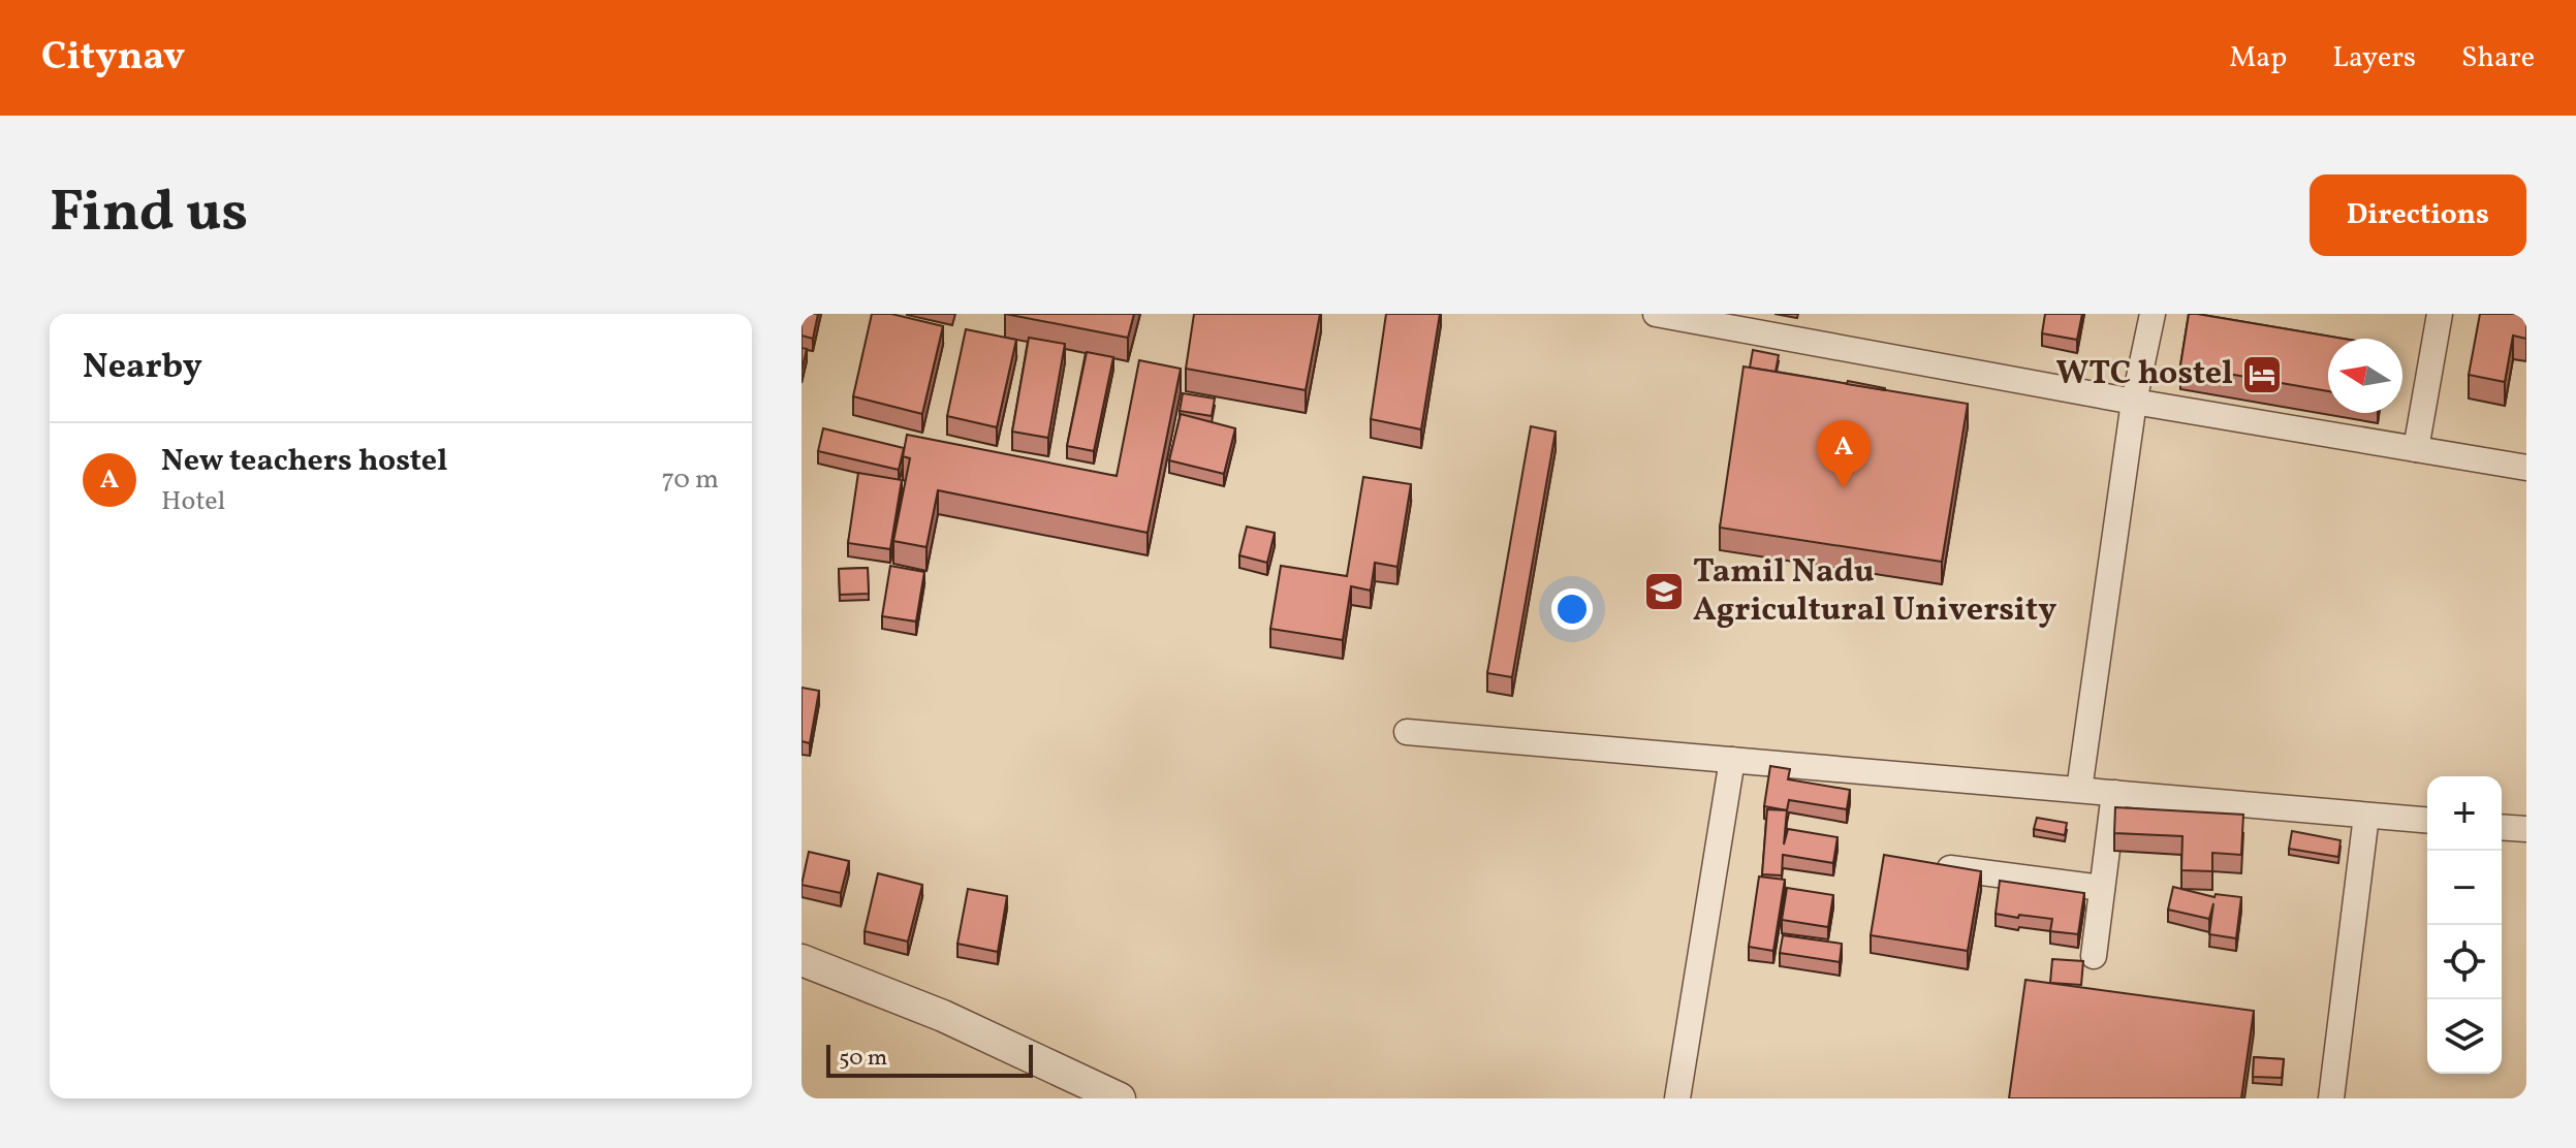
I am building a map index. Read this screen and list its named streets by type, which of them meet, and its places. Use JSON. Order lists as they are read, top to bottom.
{
  "places": {
    "hotel": ["WTC hostel"],
    "school or university": ["Tamil Nadu Agricultural University"]
  },
  "scale_bar": "50 m",
  "north": "left",
  "page": {
    "header": "Citynav",
    "nav": ["Map", "Layers", "Share"],
    "title": "Find us",
    "buttons": "Directions",
    "heading": "Nearby",
    "pins": "A",
    "list": [
      {
        "mark": "A",
        "name": "New teachers hostel",
        "note": "Hotel",
        "value": "70 m"
      }
    ],
    "map_buttons": ["+", "−"],
    "scale": "50 m"
  }
}
